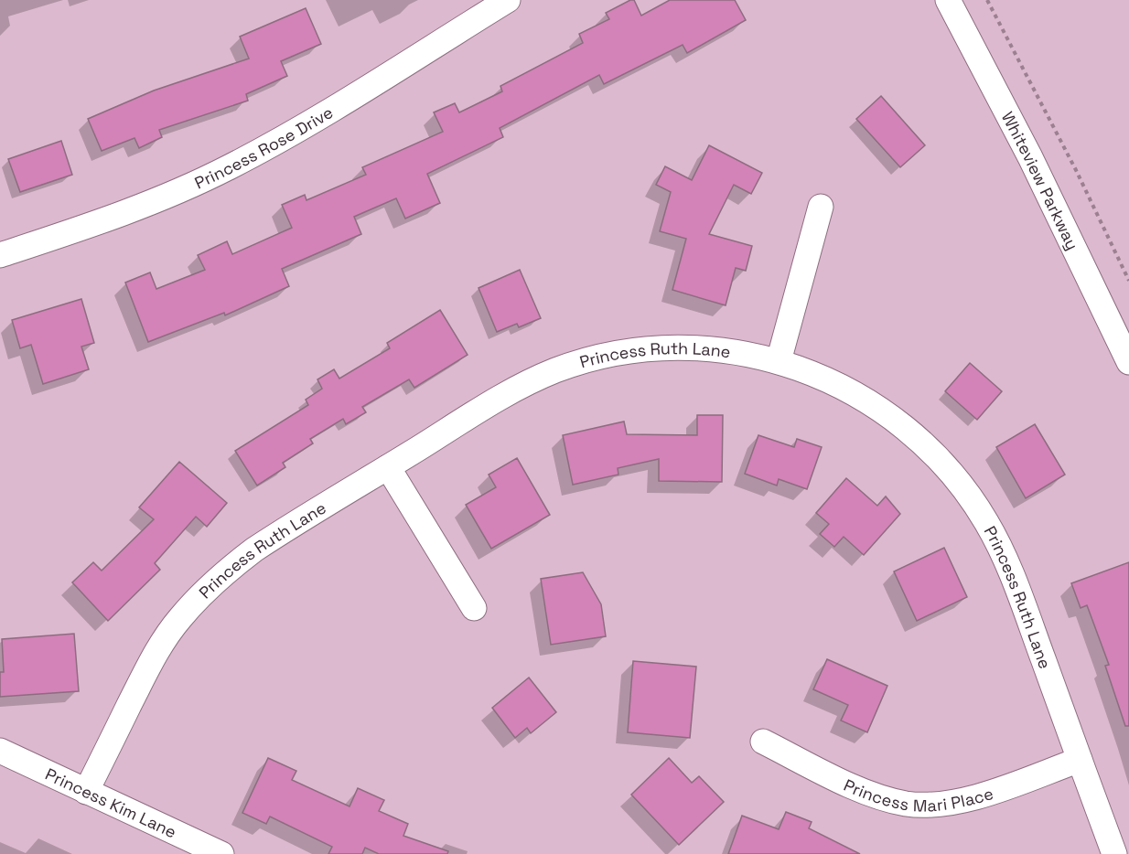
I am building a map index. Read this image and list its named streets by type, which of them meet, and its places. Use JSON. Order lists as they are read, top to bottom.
{
  "streets": {
    "street": [
      "Princess Rose Drive",
      "Whiteview Parkway",
      "Princess Ruth Lane",
      "Princess Mari Place",
      "Princess Kim Lane"
    ]
  },
  "crossings": [
    ["Princess Ruth Lane", "Princess Mari Place"],
    ["Princess Ruth Lane", "Princess Kim Lane"]
  ]
}
